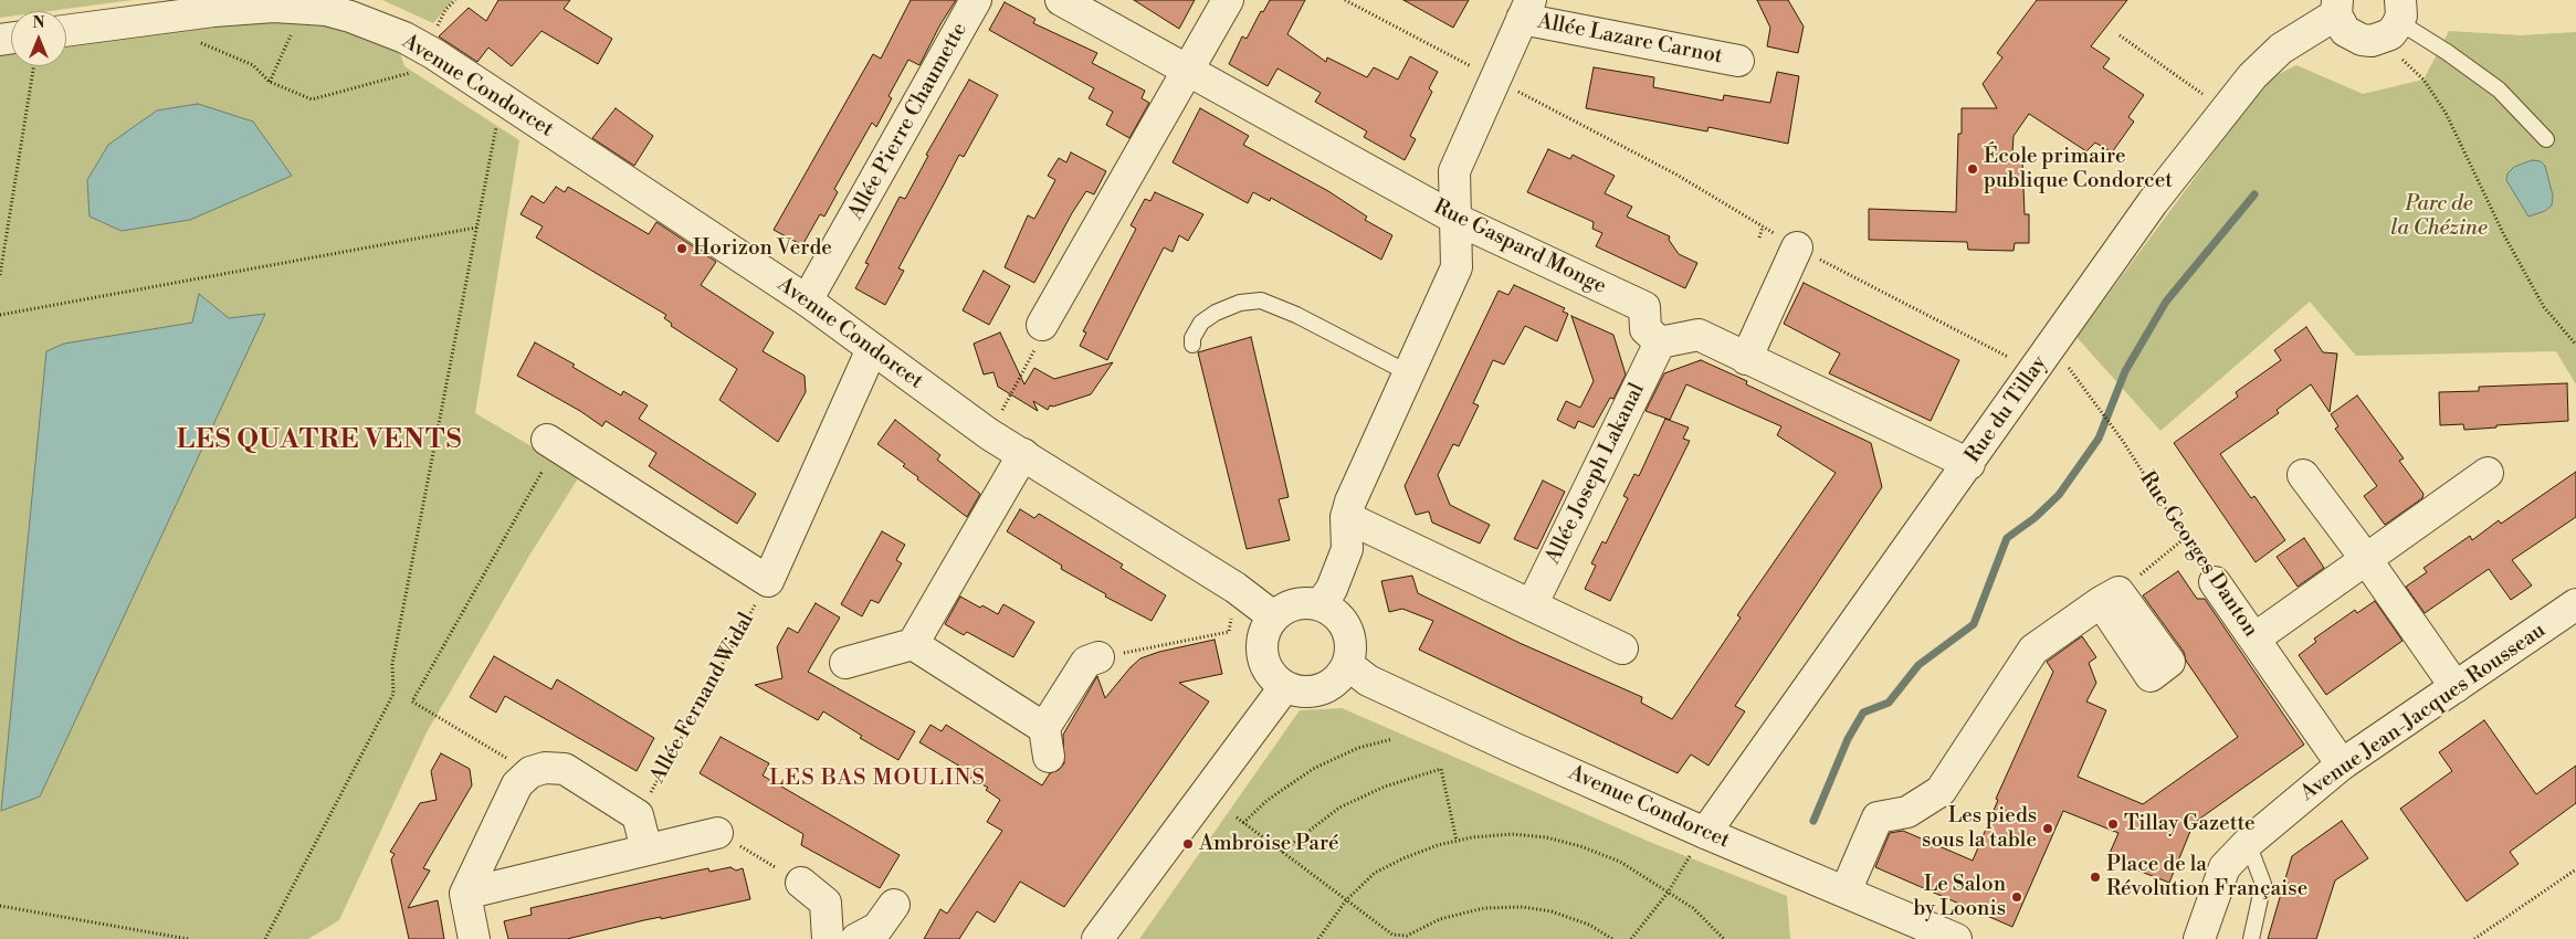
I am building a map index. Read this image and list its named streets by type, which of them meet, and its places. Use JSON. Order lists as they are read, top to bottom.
{
  "streets": {
    "street": [
      "Allée Lazare Carnot",
      "Avenue Condorcet",
      "Allée Pierre Chaumette",
      "Rue Gaspard Monge",
      "Rue du Tillay",
      "Allée Joseph Lakanal",
      "Rue Georges Danton",
      "Avenue Jean-Jacques Rousseau"
    ],
    "path": ["Allée Fernand Widal"]
  },
  "crossings": [
    ["Avenue Condorcet", "Allée Pierre Chaumette"],
    ["Avenue Condorcet", "Rue du Tillay"],
    ["Rue Gaspard Monge", "Allée Joseph Lakanal"],
    ["Rue du Tillay", "Rue Georges Danton"],
    ["Rue Georges Danton", "Avenue Jean-Jacques Rousseau"]
  ],
  "districts": ["LES QUATRE VENTS", "LES BAS MOULINS"],
  "parks": ["Parc de la Chézine"],
  "places": [
    "École primaire publique Condorcet",
    "Horizon Verde",
    "Tillay Gazette",
    "Les pieds sous la table",
    "Ambroise Paré",
    "Place de la Révolution Française",
    "Le Salon by Loonis"
  ],
  "north": "top"
}
